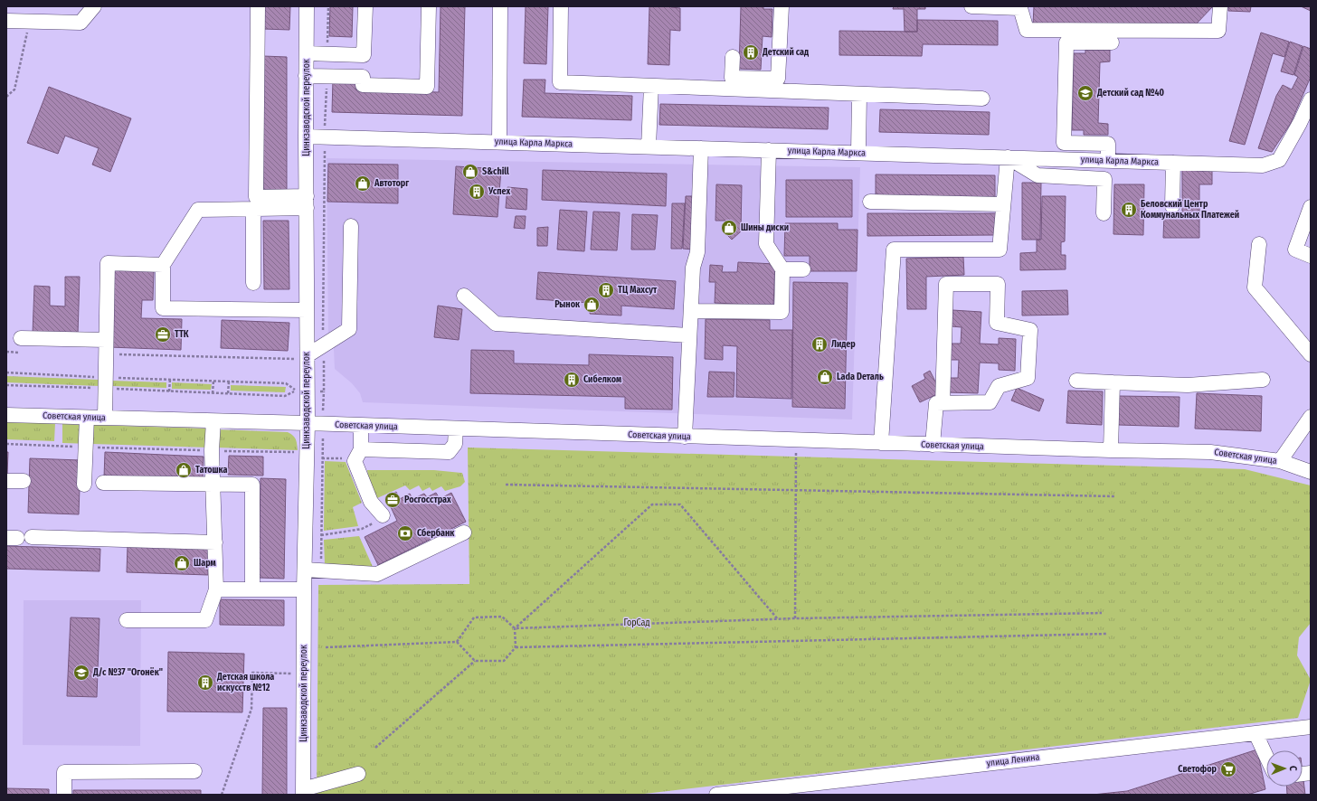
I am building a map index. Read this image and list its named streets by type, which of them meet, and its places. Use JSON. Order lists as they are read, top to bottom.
{
  "streets": {
    "street": [
      "Цинкзаводской переулок",
      "улица Карла Маркса",
      "Советская улица",
      "улица Ленина"
    ]
  },
  "crossings": [
    ["Цинкзаводской переулок", "улица Карла Маркса"],
    ["Цинкзаводской переулок", "Советская улица"]
  ],
  "parks": ["ГорСад"],
  "places": {
    "building": [
      "Детский сад",
      "Успех",
      "Беловский Центр Коммунальных Платежей",
      "ТЦ Махсут",
      "Лидер",
      "Сибелком",
      "Детская школа искусств №12"
    ],
    "school or university": ["Детский сад №40", "Д/с №37 \"Огонёк\""],
    "shop": [
      "S&chill",
      "Автоторг",
      "Шины диски",
      "Рынок",
      "Lada Dеталь",
      "Татошка",
      "Шарм"
    ],
    "office": ["ТТК", "Росгосстрах"],
    "bank": ["Сбербанк"],
    "supermarket": ["Светофор"]
  },
  "north": "right"
}
